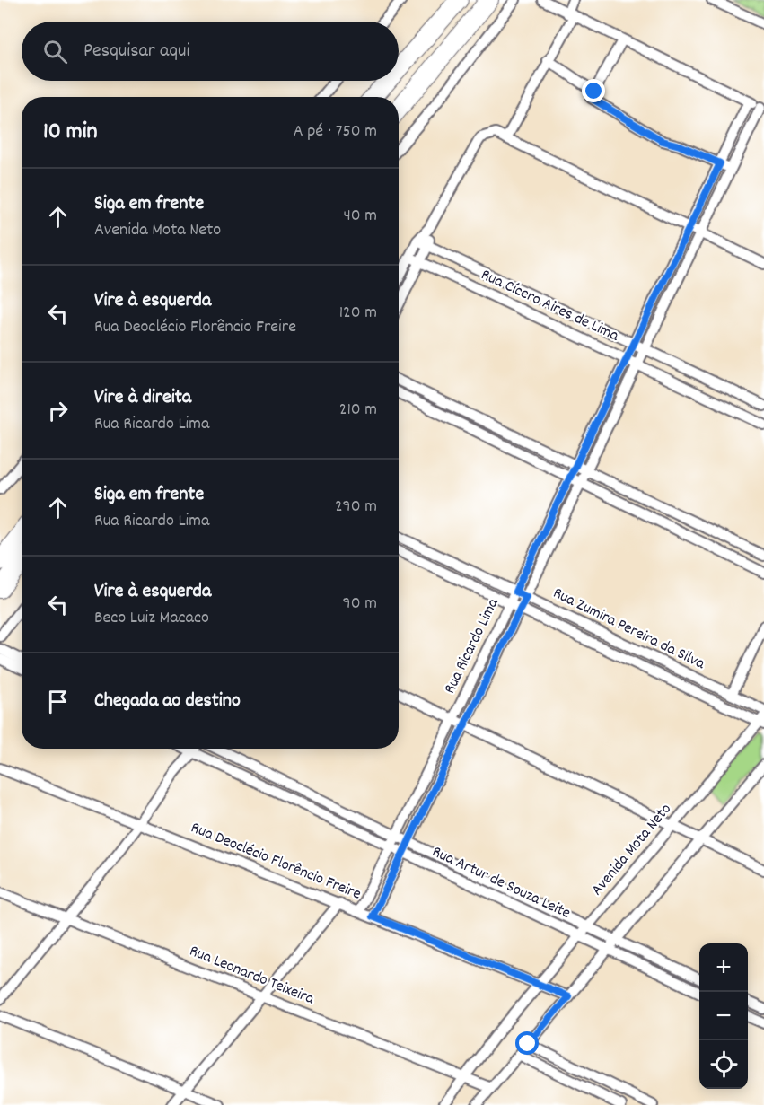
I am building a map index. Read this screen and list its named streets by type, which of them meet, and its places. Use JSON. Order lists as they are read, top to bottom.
{
  "streets": {
    "street": [
      "Rua Cícero Aires de Lima",
      "Rua Zumira Pereira da Silva",
      "Rua Ricardo Lima",
      "Avenida Mota Neto",
      "Rua Deoclécio Florêncio Freire",
      "Rua Artur de Souza Leite",
      "Rua Leonardo Teixeira"
    ]
  },
  "crossings": [
    ["Rua Cícero Aires de Lima", "Rua Ricardo Lima"],
    ["Rua Zumira Pereira da Silva", "Rua Ricardo Lima"],
    ["Rua Zumira Pereira da Silva", "Avenida Mota Neto"],
    ["Rua Ricardo Lima", "Rua Deoclécio Florêncio Freire"],
    ["Rua Ricardo Lima", "Rua Artur de Souza Leite"],
    ["Avenida Mota Neto", "Rua Deoclécio Florêncio Freire"],
    ["Avenida Mota Neto", "Rua Artur de Souza Leite"],
    ["Avenida Mota Neto", "Rua Leonardo Teixeira"]
  ],
  "page": {
    "search": "Pesquisar aqui",
    "heading": ["10 min", "A pé · 750 m"],
    "list": [
      ["Siga em frente", "Avenida Mota Neto", "40 m"],
      ["Vire à esquerda", "Rua Deoclécio Florêncio Freire", "120 m"],
      ["Vire à direita", "Rua Ricardo Lima", "210 m"],
      ["Siga em frente", "Rua Ricardo Lima", "290 m"],
      ["Vire à esquerda", "Beco Luiz Macaco", "90 m"],
      "Chegada ao destino"
    ],
    "map_buttons": ["+", "−"]
  }
}
